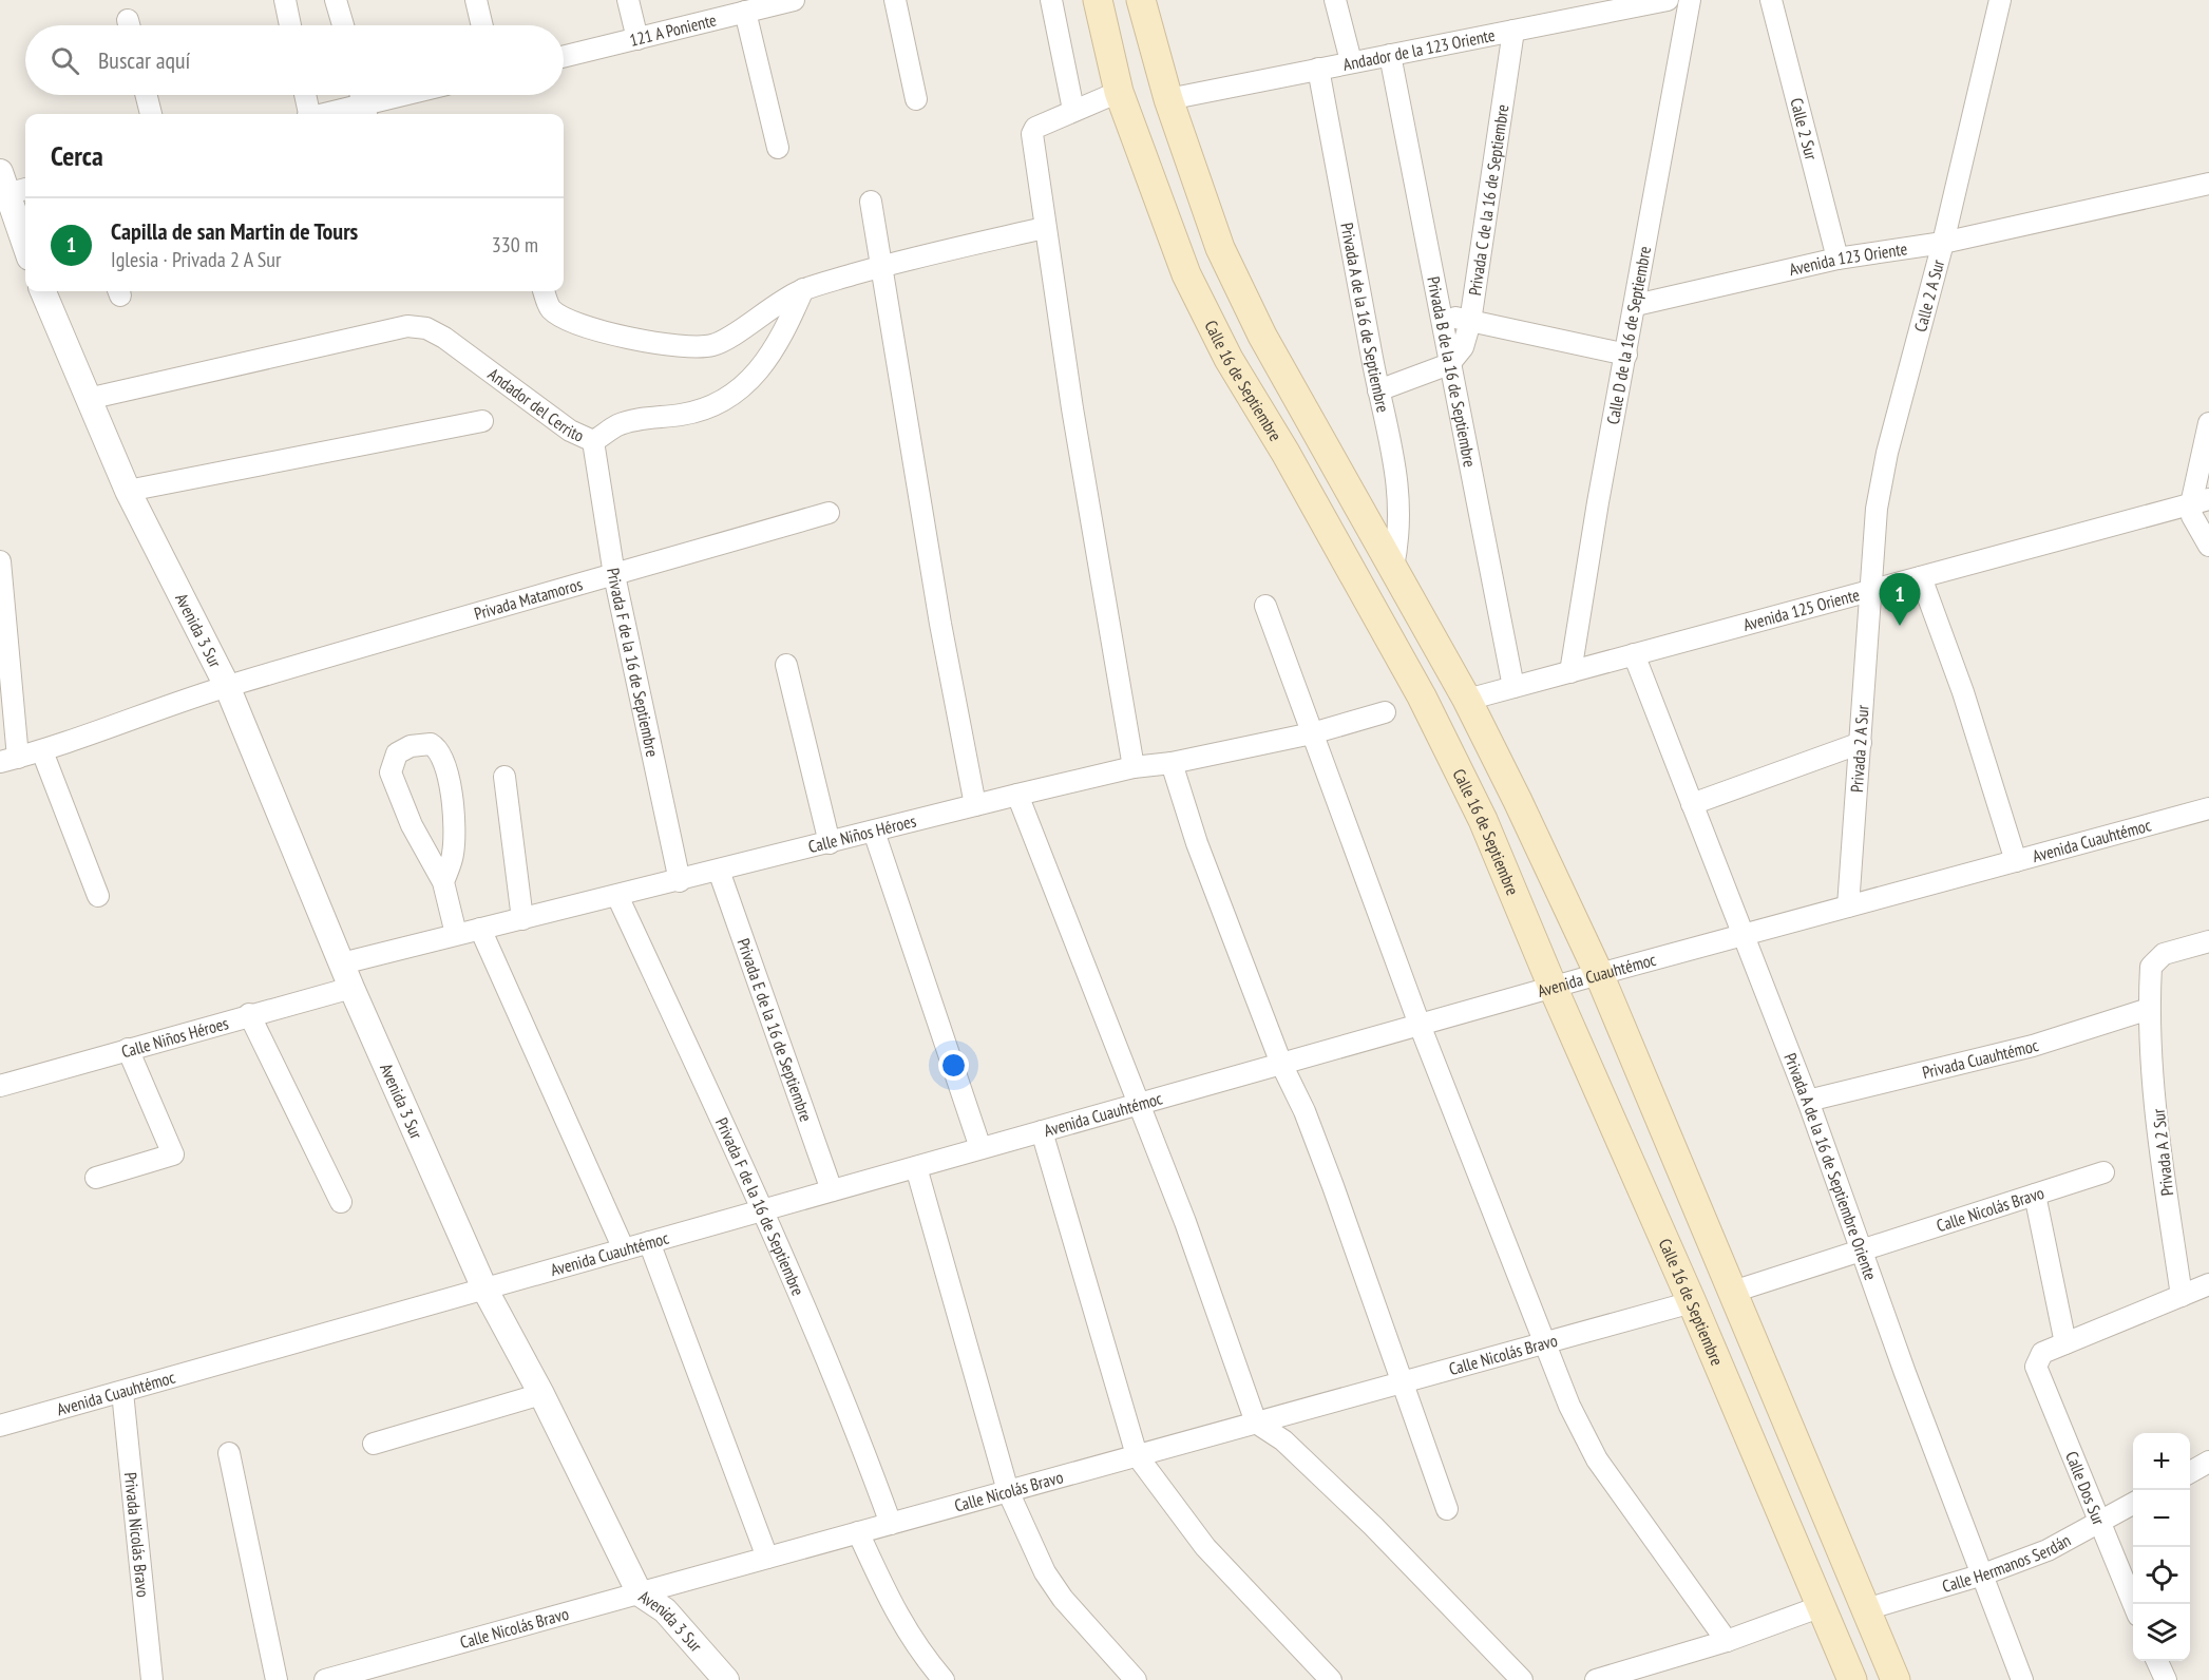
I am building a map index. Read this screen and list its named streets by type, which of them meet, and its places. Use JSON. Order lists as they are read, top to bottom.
{
  "streets": {
    "main road": ["Calle 16 de Septiembre"],
    "street": [
      "121 A Poniente",
      "Andador de la 123 Oriente",
      "Calle 2 Sur",
      "Privada C de la 16 de Septiembre",
      "Avenida 123 Oriente",
      "Calle 2 A Sur",
      "Privada A de la 16 de Septiembre",
      "Calle D de la 16 de Septiembre",
      "Privada B de la 16 de Septiembre",
      "Andador del Cerrito",
      "Privada Matamoros",
      "Avenida 125 Oriente",
      "Avenida 3 Sur",
      "Privada F de la 16 de Septiembre",
      "Privada 2 A Sur",
      "Calle Niños Héroes",
      "Avenida Cuauhtémoc",
      "Privada E de la 16 de Septiembre",
      "Privada Cuauhtémoc",
      "Privada A 2 Sur",
      "Privada A de la 16 de Septiembre Oriente",
      "Calle Nicolás Bravo",
      "Calle Dos Sur",
      "Privada Nicolás Bravo",
      "Calle Hermanos Serdán"
    ]
  },
  "crossings": [
    ["Andador de la 123 Oriente", "Privada C de la 16 de Septiembre"],
    ["Andador de la 123 Oriente", "Privada A de la 16 de Septiembre"],
    ["Andador de la 123 Oriente", "Privada B de la 16 de Septiembre"],
    ["Calle 2 Sur", "Avenida 123 Oriente"],
    ["Privada C de la 16 de Septiembre", "Privada B de la 16 de Septiembre"],
    ["Avenida 123 Oriente", "Calle 2 A Sur"],
    ["Avenida 123 Oriente", "Calle D de la 16 de Septiembre"],
    ["Calle 2 A Sur", "Avenida 125 Oriente"],
    ["Calle 2 A Sur", "Privada 2 A Sur"],
    ["Calle D de la 16 de Septiembre", "Avenida 125 Oriente"],
    ["Privada B de la 16 de Septiembre", "Avenida 125 Oriente"],
    ["Calle 16 de Septiembre", "Avenida Cuauhtémoc"],
    ["Calle 16 de Septiembre", "Calle Nicolás Bravo"],
    ["Andador del Cerrito", "Avenida 3 Sur"],
    ["Andador del Cerrito", "Privada F de la 16 de Septiembre"],
    ["Privada Matamoros", "Avenida 3 Sur"],
    ["Privada Matamoros", "Privada F de la 16 de Septiembre"],
    ["Avenida 125 Oriente", "Privada 2 A Sur"],
    ["Avenida 125 Oriente", "Privada A de la 16 de Septiembre Oriente"],
    ["Avenida 3 Sur", "Calle Niños Héroes"],
    ["Avenida 3 Sur", "Avenida Cuauhtémoc"],
    ["Avenida 3 Sur", "Calle Nicolás Bravo"],
    ["Privada F de la 16 de Septiembre", "Calle Niños Héroes"],
    ["Privada F de la 16 de Septiembre", "Avenida Cuauhtémoc"],
    ["Privada F de la 16 de Septiembre", "Calle Nicolás Bravo"],
    ["Privada 2 A Sur", "Avenida Cuauhtémoc"],
    ["Calle Niños Héroes", "Privada E de la 16 de Septiembre"],
    ["Avenida Cuauhtémoc", "Privada E de la 16 de Septiembre"],
    ["Avenida Cuauhtémoc", "Privada A de la 16 de Septiembre Oriente"],
    ["Avenida Cuauhtémoc", "Privada Nicolás Bravo"],
    ["Privada Cuauhtémoc", "Privada A 2 Sur"],
    ["Privada Cuauhtémoc", "Privada A de la 16 de Septiembre Oriente"],
    ["Privada A de la 16 de Septiembre Oriente", "Calle Nicolás Bravo"],
    ["Privada A de la 16 de Septiembre Oriente", "Calle Hermanos Serdán"],
    ["Calle Dos Sur", "Calle Hermanos Serdán"]
  ],
  "page": {
    "search": "Buscar aquí",
    "heading": "Cerca",
    "list": [
      {
        "mark": "1",
        "name": "Capilla de san Martin de Tours",
        "note": "Iglesia · Privada 2 A Sur",
        "value": "330 m"
      }
    ],
    "pins": "1",
    "map_buttons": ["+", "−"]
  }
}
